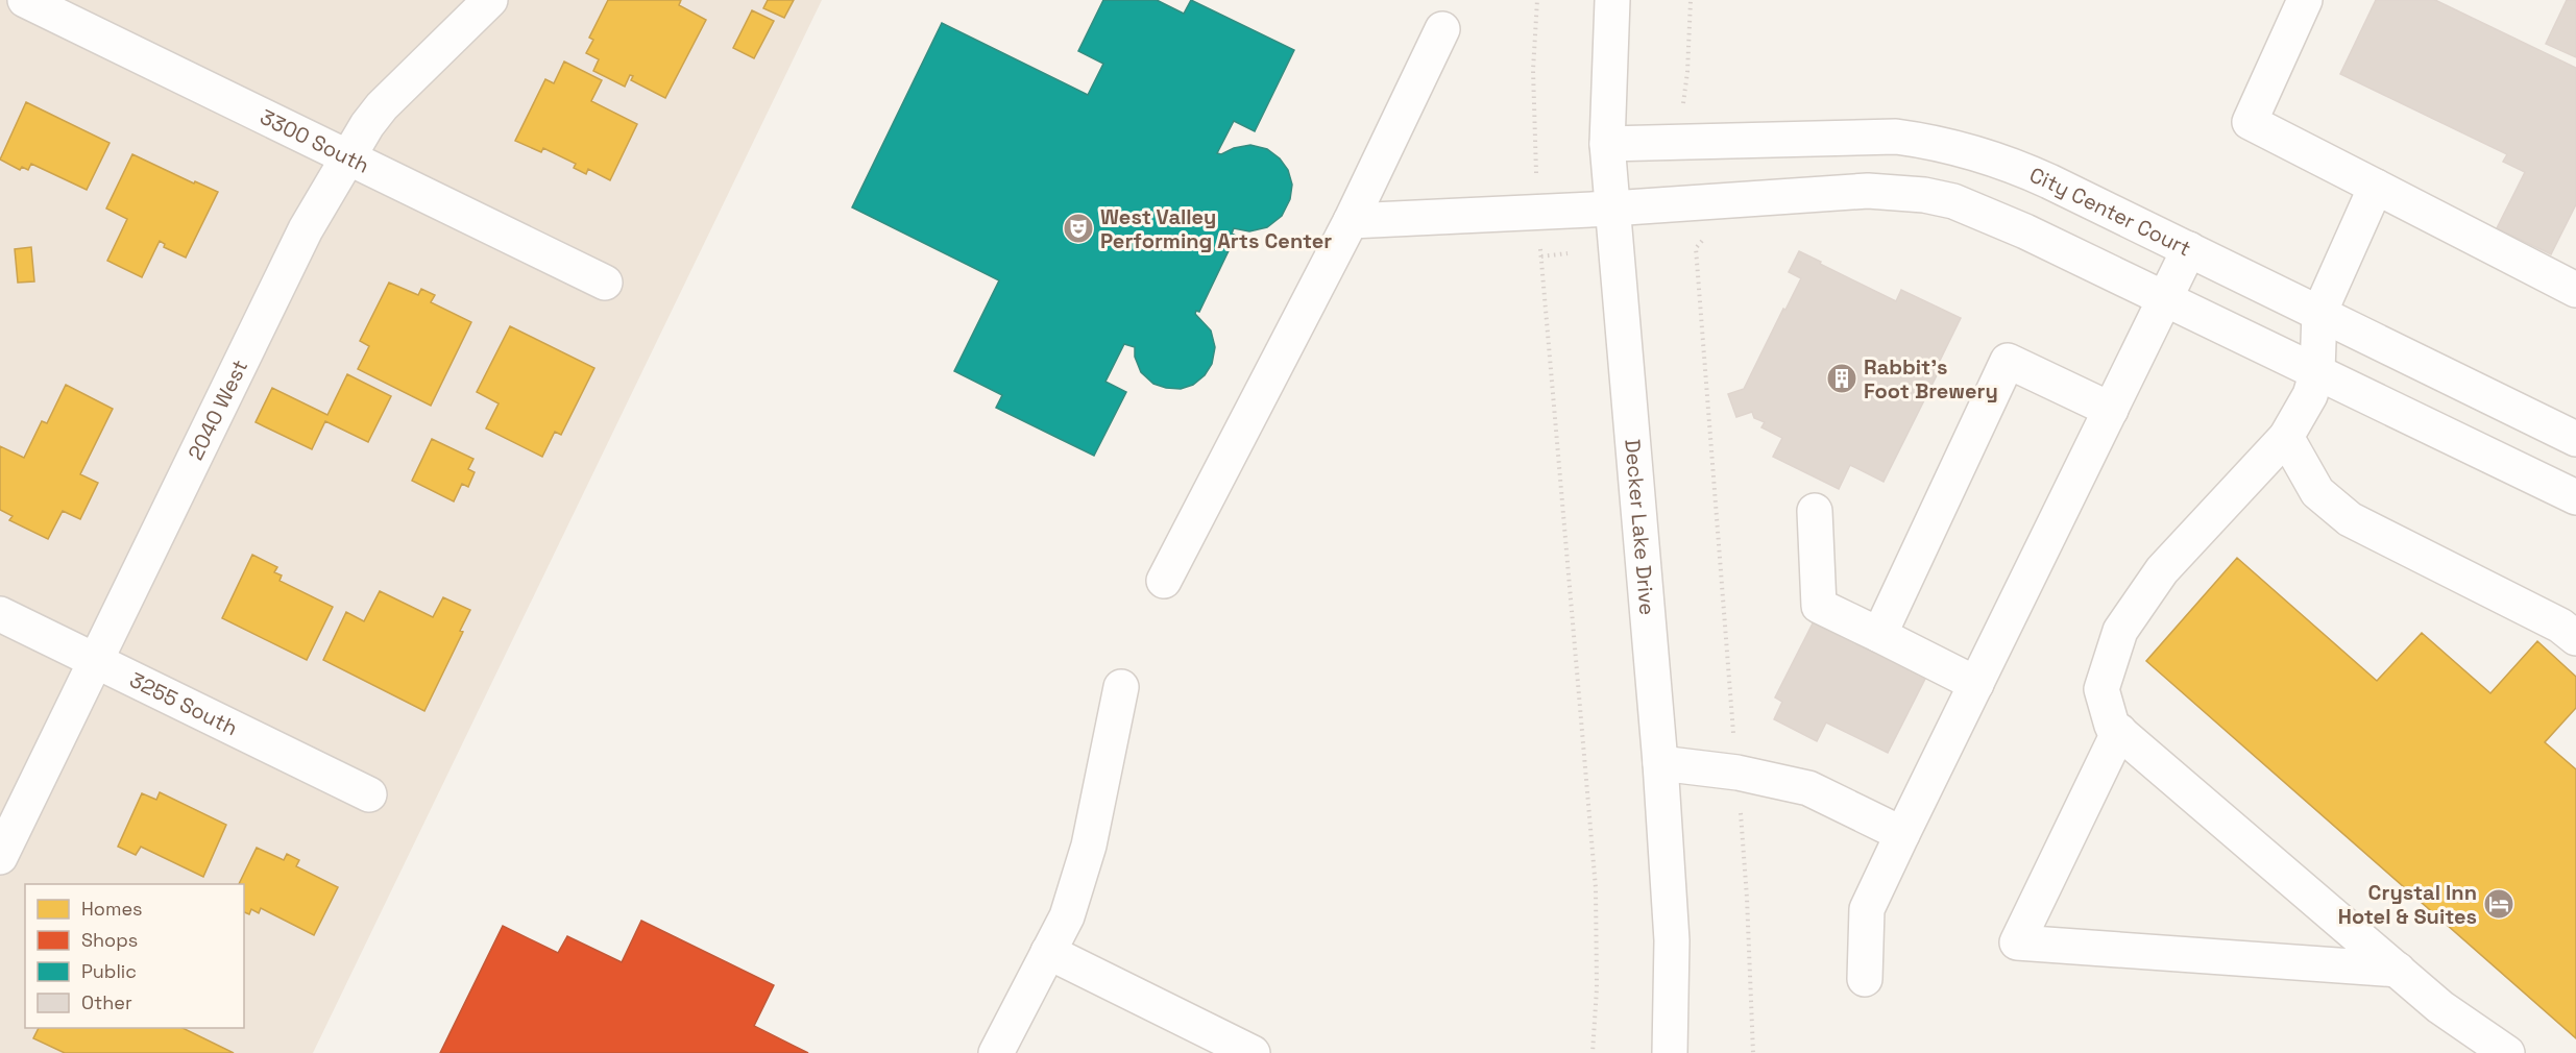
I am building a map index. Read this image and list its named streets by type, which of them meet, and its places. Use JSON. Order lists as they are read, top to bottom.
{
  "streets": {
    "street": [
      "3300 South",
      "City Center Court",
      "2040 West",
      "Decker Lake Drive",
      "3255 South"
    ]
  },
  "crossings": [
    ["3300 South", "2040 West"],
    ["City Center Court", "Decker Lake Drive"],
    ["2040 West", "3255 South"]
  ],
  "places": {
    "theatre": ["West Valley Performing Arts Center"],
    "building": ["Rabbit's Foot Brewery"],
    "hotel": ["Crystal Inn Hotel & Suites"]
  },
  "legend": [
    "Homes",
    "Shops",
    "Public",
    "Other"
  ]
}
